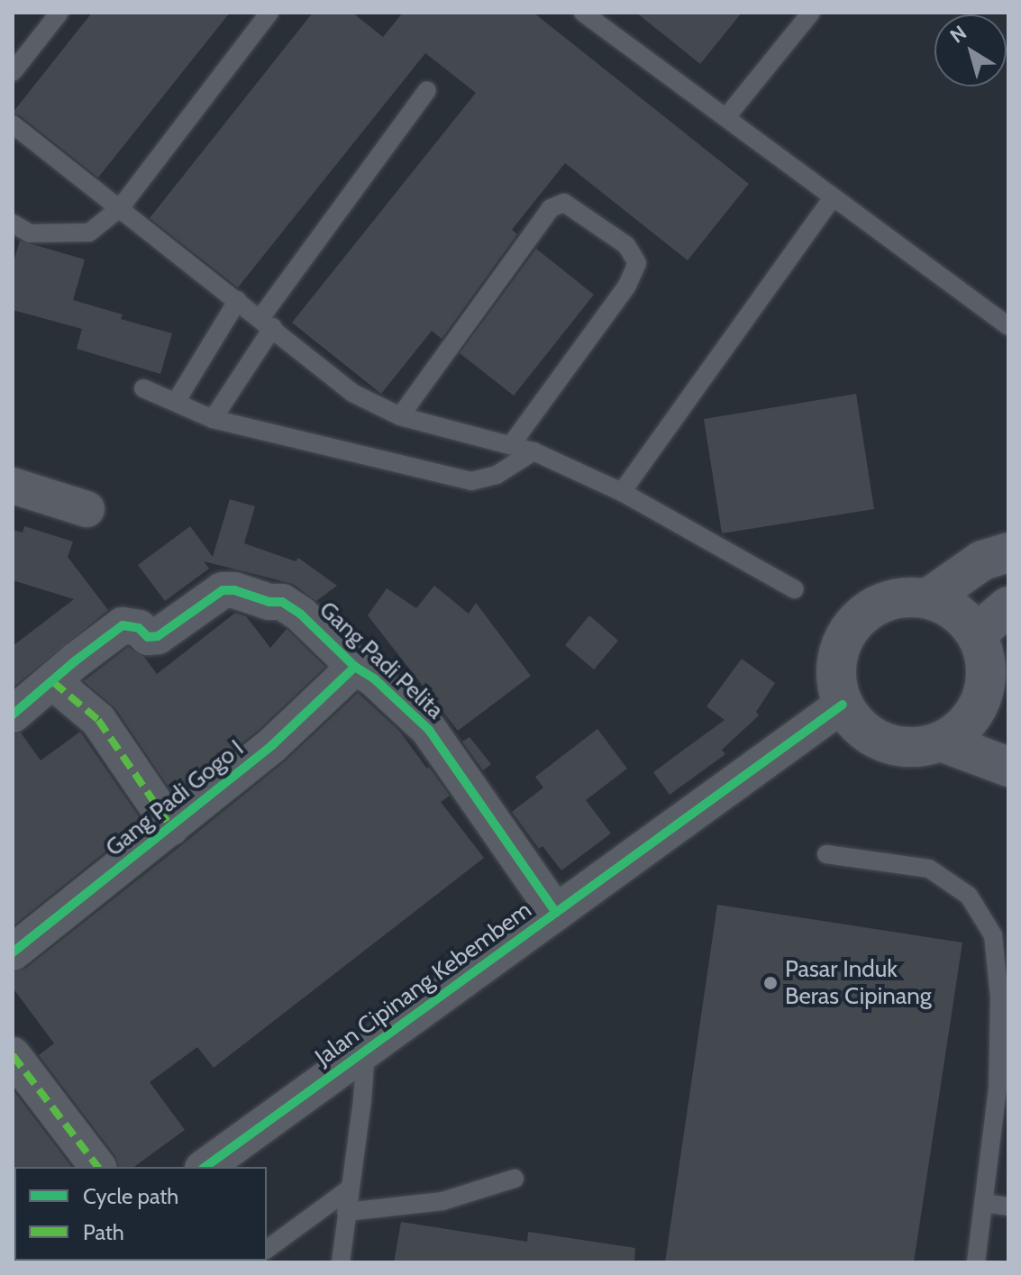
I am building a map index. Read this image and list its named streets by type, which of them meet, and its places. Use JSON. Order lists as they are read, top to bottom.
{
  "streets": {
    "street": ["Gang Padi Pelita", "Gang Padi Gogo I", "Jalan Cipinang Kebembem"]
  },
  "crossings": [
    ["Gang Padi Pelita", "Gang Padi Gogo I"],
    ["Gang Padi Pelita", "Jalan Cipinang Kebembem"]
  ],
  "places": ["Pasar Induk Beras Cipinang"],
  "legend": ["Cycle path", "Path"],
  "north": "top left"
}
